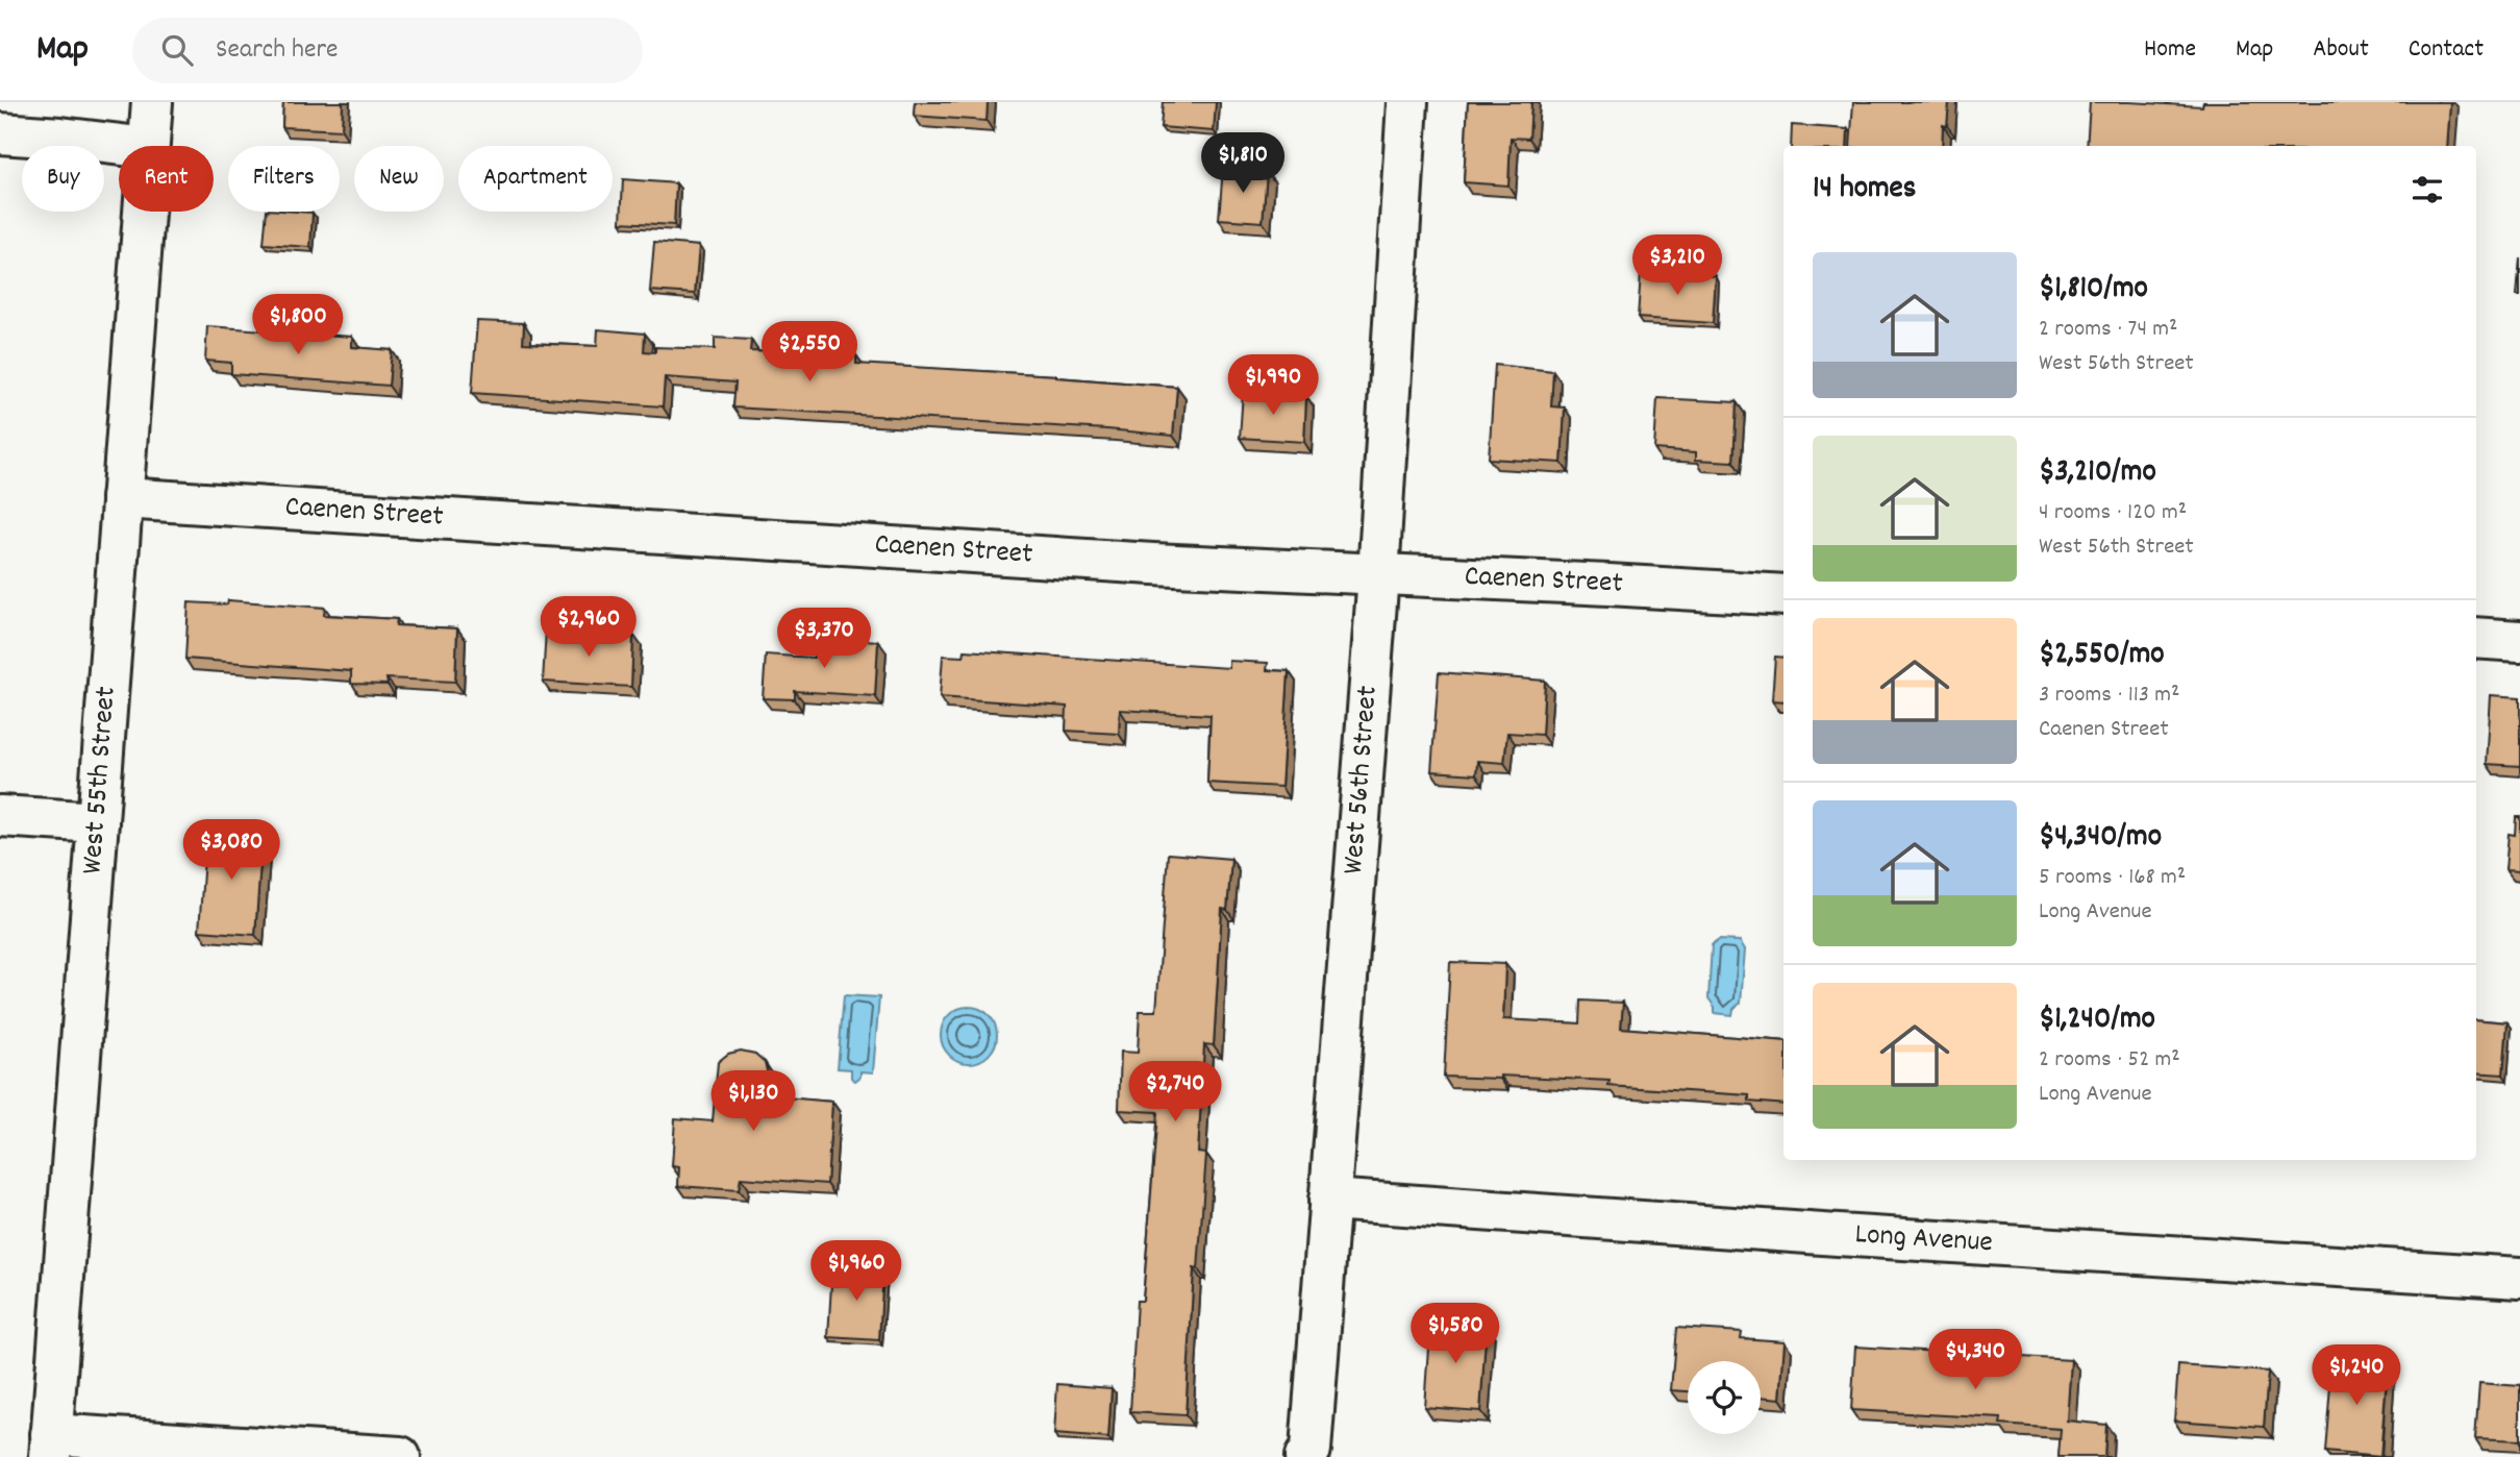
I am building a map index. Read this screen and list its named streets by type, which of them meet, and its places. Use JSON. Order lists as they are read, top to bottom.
{
  "streets": {
    "street": [
      "Caenen Street",
      "West 55th Street",
      "West 56th Street",
      "Long Avenue"
    ]
  },
  "crossings": [
    ["Caenen Street", "West 55th Street"],
    ["Caenen Street", "West 56th Street"],
    ["West 56th Street", "Long Avenue"]
  ],
  "page": {
    "header": "Map",
    "search": "Search here",
    "nav": [
      "Home",
      "Map",
      "About",
      "Contact"
    ],
    "price": [
      "$1,810",
      "$3,210",
      "$1,800",
      "$2,550",
      "$1,990",
      "$2,960",
      "$3,370",
      "$3,080",
      "$2,740",
      "$1,130",
      "$1,960",
      "$1,580",
      "$4,340",
      "$1,240"
    ],
    "chip": [
      "Buy",
      "Rent",
      "Filters",
      "New",
      "Apartment"
    ],
    "heading": "14 homes",
    "list": [
      {
        "name": "$1,810/mo",
        "note": "2 rooms · 74 m² · West 56th Street"
      },
      {
        "name": "$3,210/mo",
        "note": "4 rooms · 120 m² · West 56th Street"
      },
      {
        "name": "$2,550/mo",
        "note": "3 rooms · 113 m² · Caenen Street"
      },
      {
        "name": "$4,340/mo",
        "note": "5 rooms · 168 m² · Long Avenue"
      },
      {
        "name": "$1,240/mo",
        "note": "2 rooms · 52 m² · Long Avenue"
      }
    ]
  }
}
